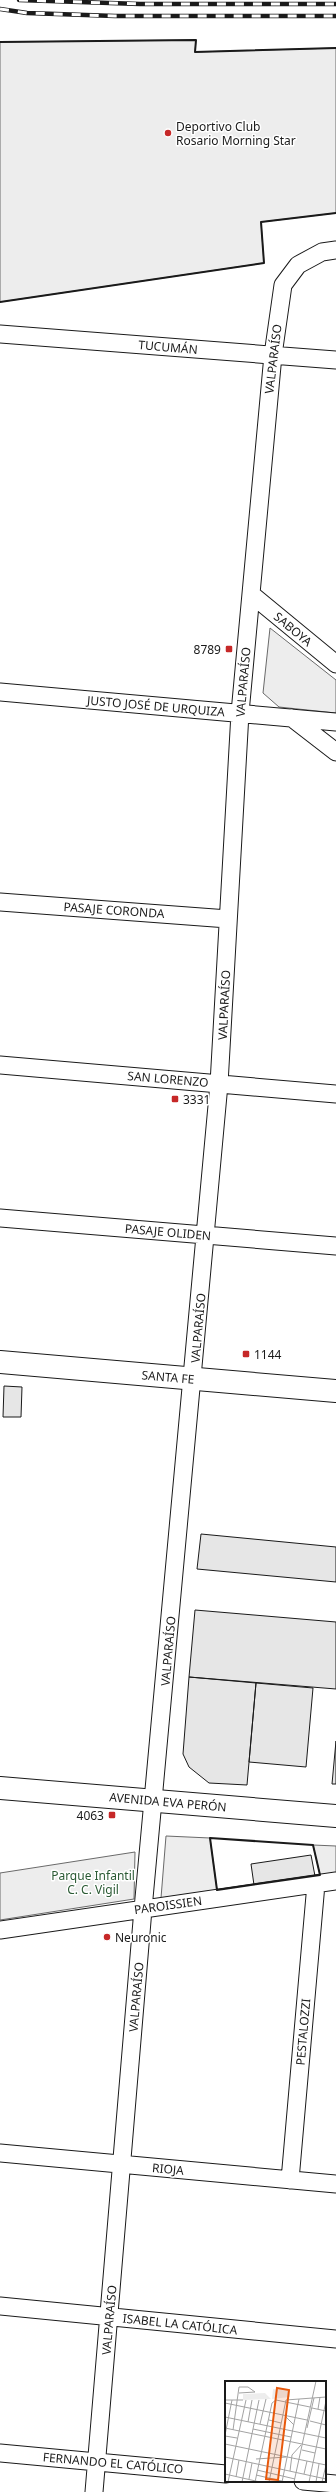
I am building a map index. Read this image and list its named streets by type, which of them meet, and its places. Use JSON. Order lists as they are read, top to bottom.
{
  "streets": {
    "main road": ["SANTA FE", "AVENIDA EVA PERÓN"],
    "street": [
      "TUCUMÁN",
      "VALPARAÍSO",
      "SABOYA",
      "JUSTO JOSÉ DE URQUIZA",
      "PASAJE CORONDA",
      "SAN LORENZO",
      "PASAJE OLIDEN",
      "PAROISSIEN",
      "PESTALOZZI",
      "RIOJA",
      "ISABEL LA CATÓLICA",
      "FERNANDO EL CATÓLICO"
    ]
  },
  "crossings": [
    ["TUCUMÁN", "VALPARAÍSO"],
    ["VALPARAÍSO", "SABOYA"],
    ["VALPARAÍSO", "JUSTO JOSÉ DE URQUIZA"],
    ["VALPARAÍSO", "PASAJE CORONDA"],
    ["VALPARAÍSO", "SAN LORENZO"],
    ["VALPARAÍSO", "PASAJE OLIDEN"],
    ["VALPARAÍSO", "SANTA FE"],
    ["VALPARAÍSO", "AVENIDA EVA PERÓN"],
    ["VALPARAÍSO", "PAROISSIEN"],
    ["VALPARAÍSO", "RIOJA"],
    ["VALPARAÍSO", "ISABEL LA CATÓLICA"],
    ["VALPARAÍSO", "FERNANDO EL CATÓLICO"],
    ["PAROISSIEN", "PESTALOZZI"],
    ["PESTALOZZI", "RIOJA"]
  ],
  "parks": ["Parque Infantil C. C. Vigil"],
  "places": {
    "other": ["Deportivo Club Rosario Morning Star", "Neuronic"],
    "transit": [
      "8789",
      "3331",
      "1144",
      "4063"
    ]
  }
}
